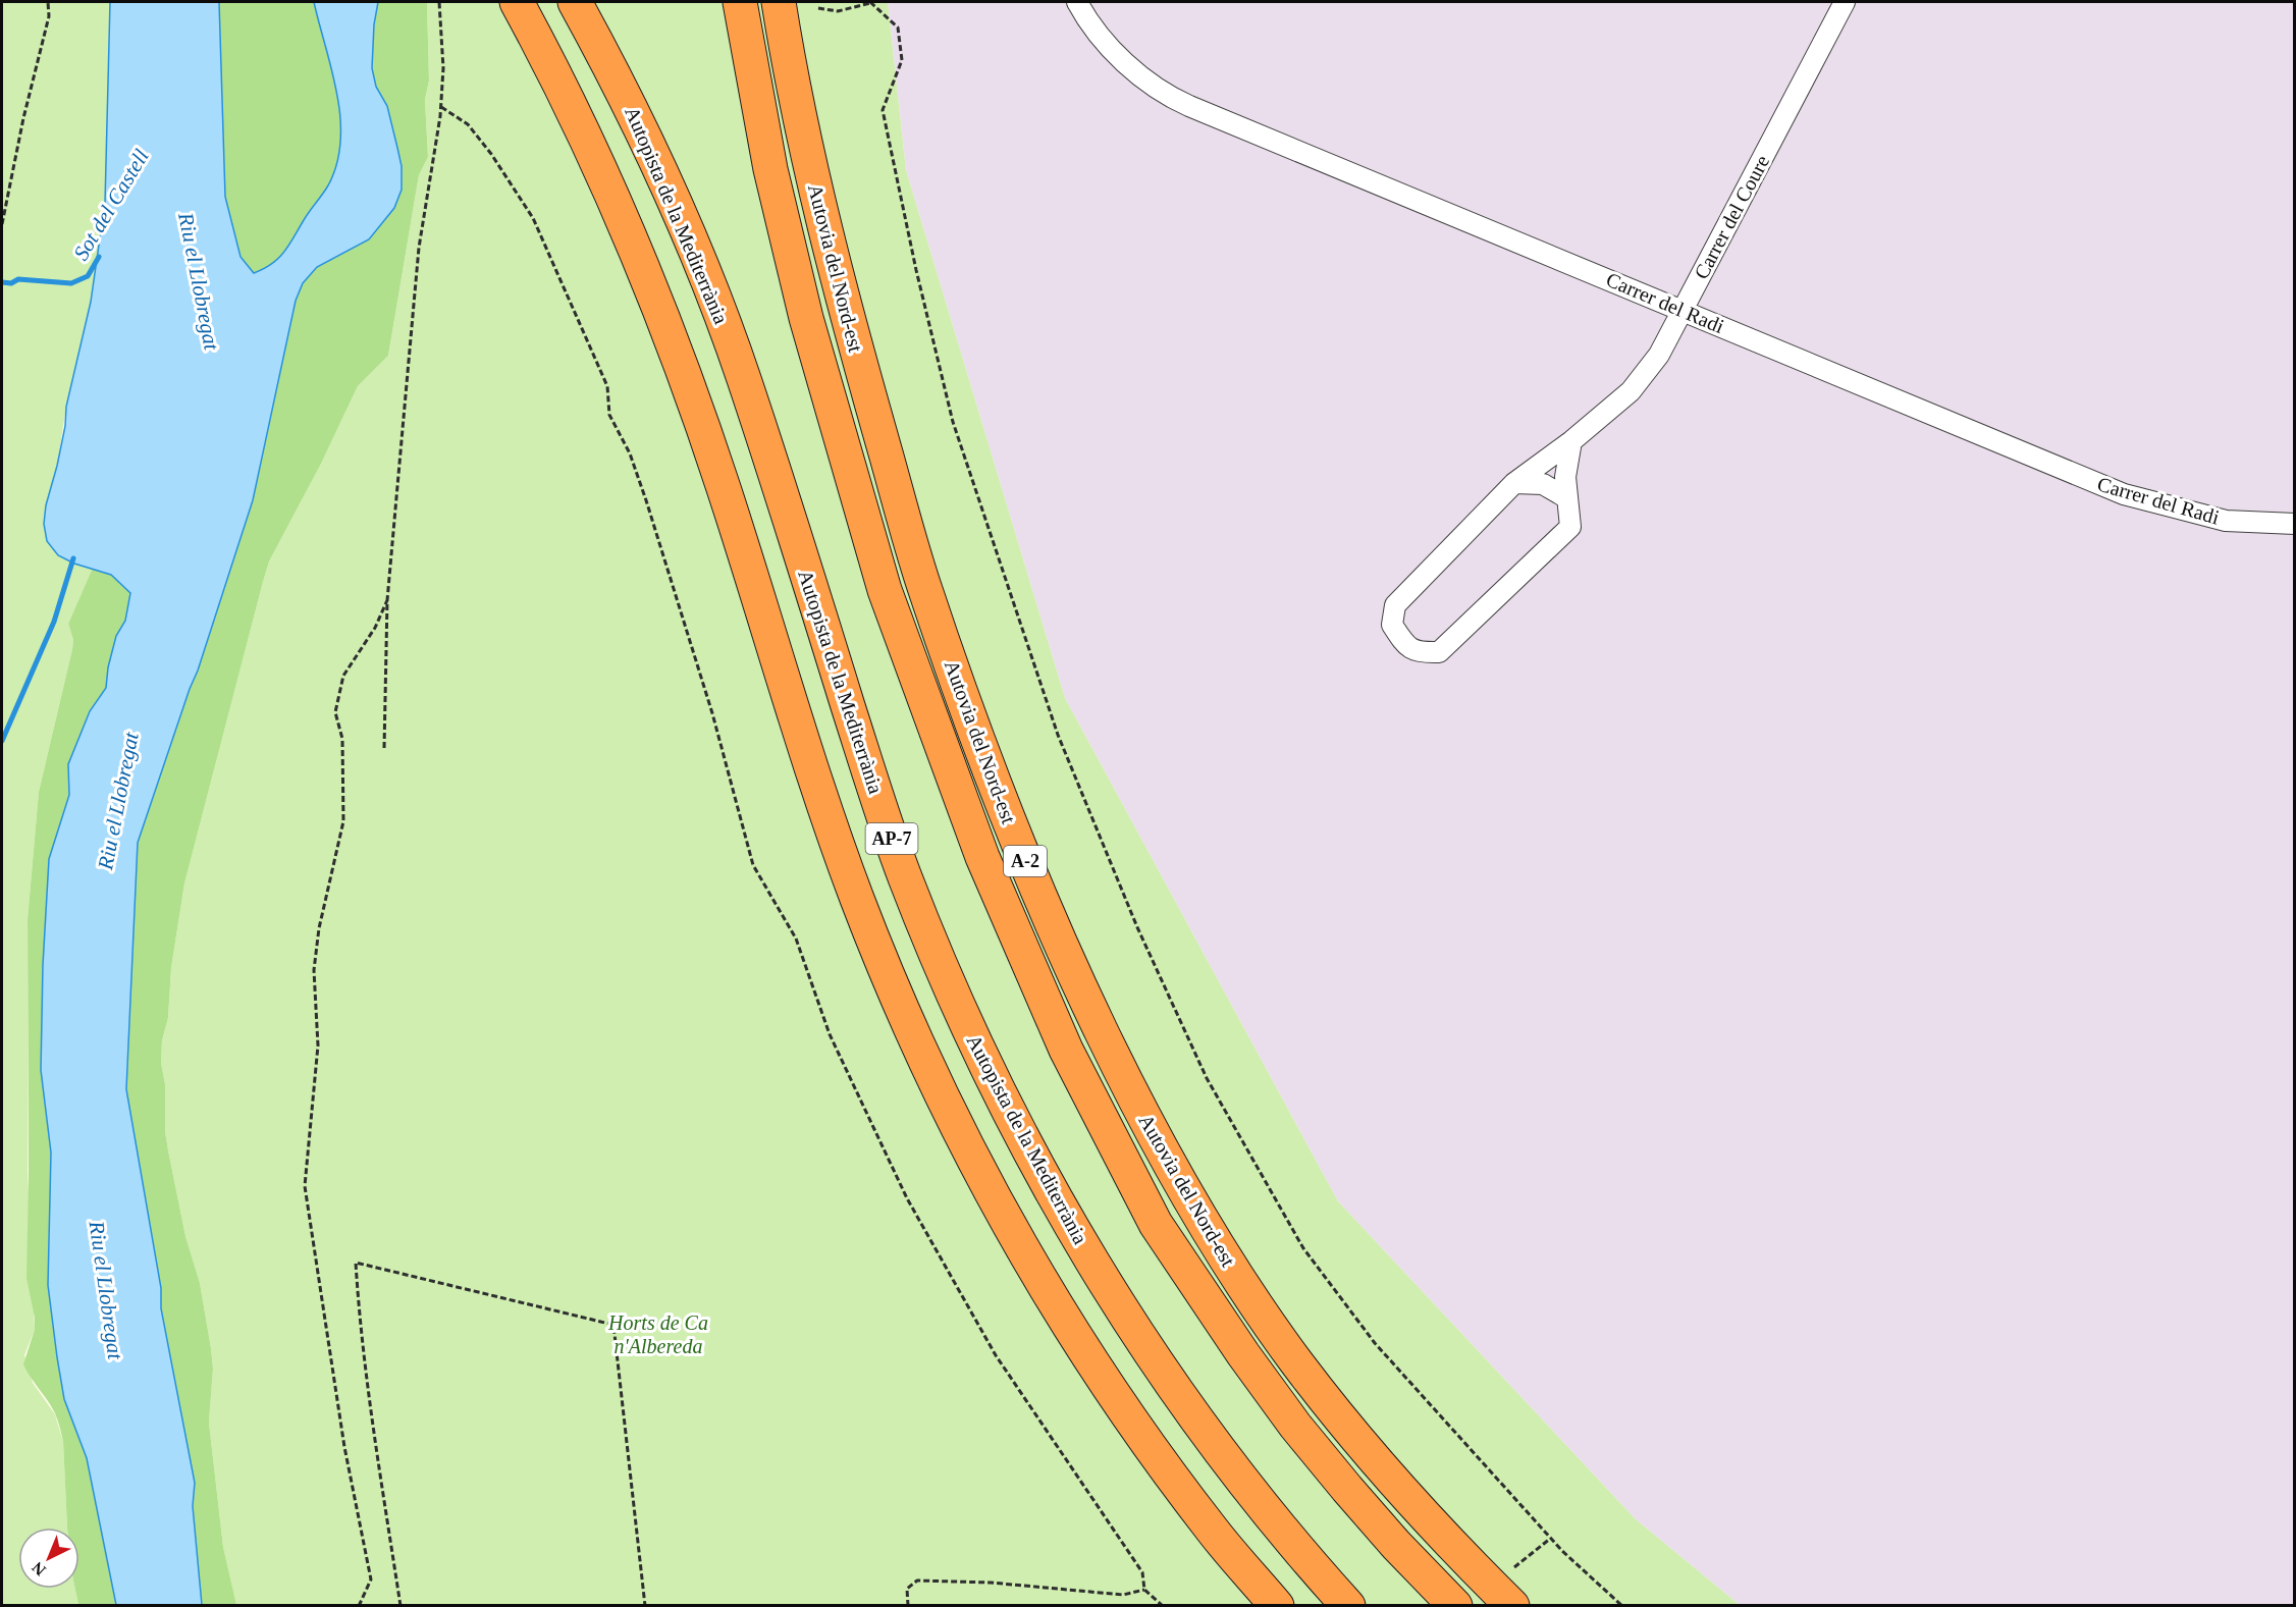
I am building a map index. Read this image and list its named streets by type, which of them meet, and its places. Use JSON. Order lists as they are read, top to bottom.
{
  "streets": {
    "highway": [
      "Autopista de la Mediterrània",
      "Autovia del Nord-est",
      "AP-7",
      "A-2"
    ],
    "street": ["Carrer del Coure", "Carrer del Radi"]
  },
  "crossings": [
    ["Carrer del Coure", "Carrer del Radi"]
  ],
  "water": ["Sot del Castell", "Riu el Llobregat"],
  "parks": ["Horts de Ca n'Albereda"],
  "north": "bottom left"
}
